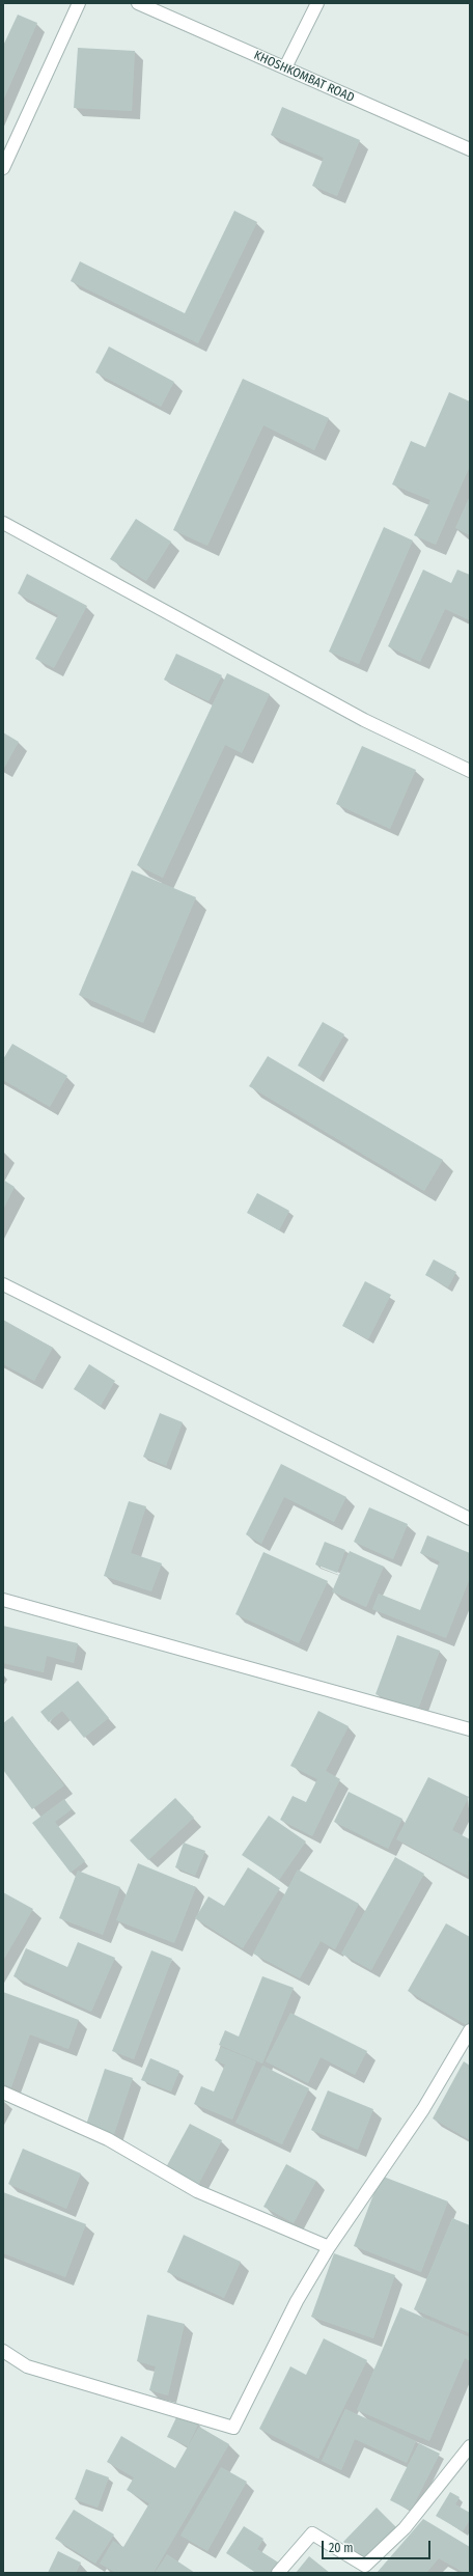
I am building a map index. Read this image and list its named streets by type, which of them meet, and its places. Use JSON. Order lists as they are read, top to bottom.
{
  "streets": {
    "street": ["KHOSHKOMBAT ROAD"]
  },
  "scale_bar": "20 m"
}
